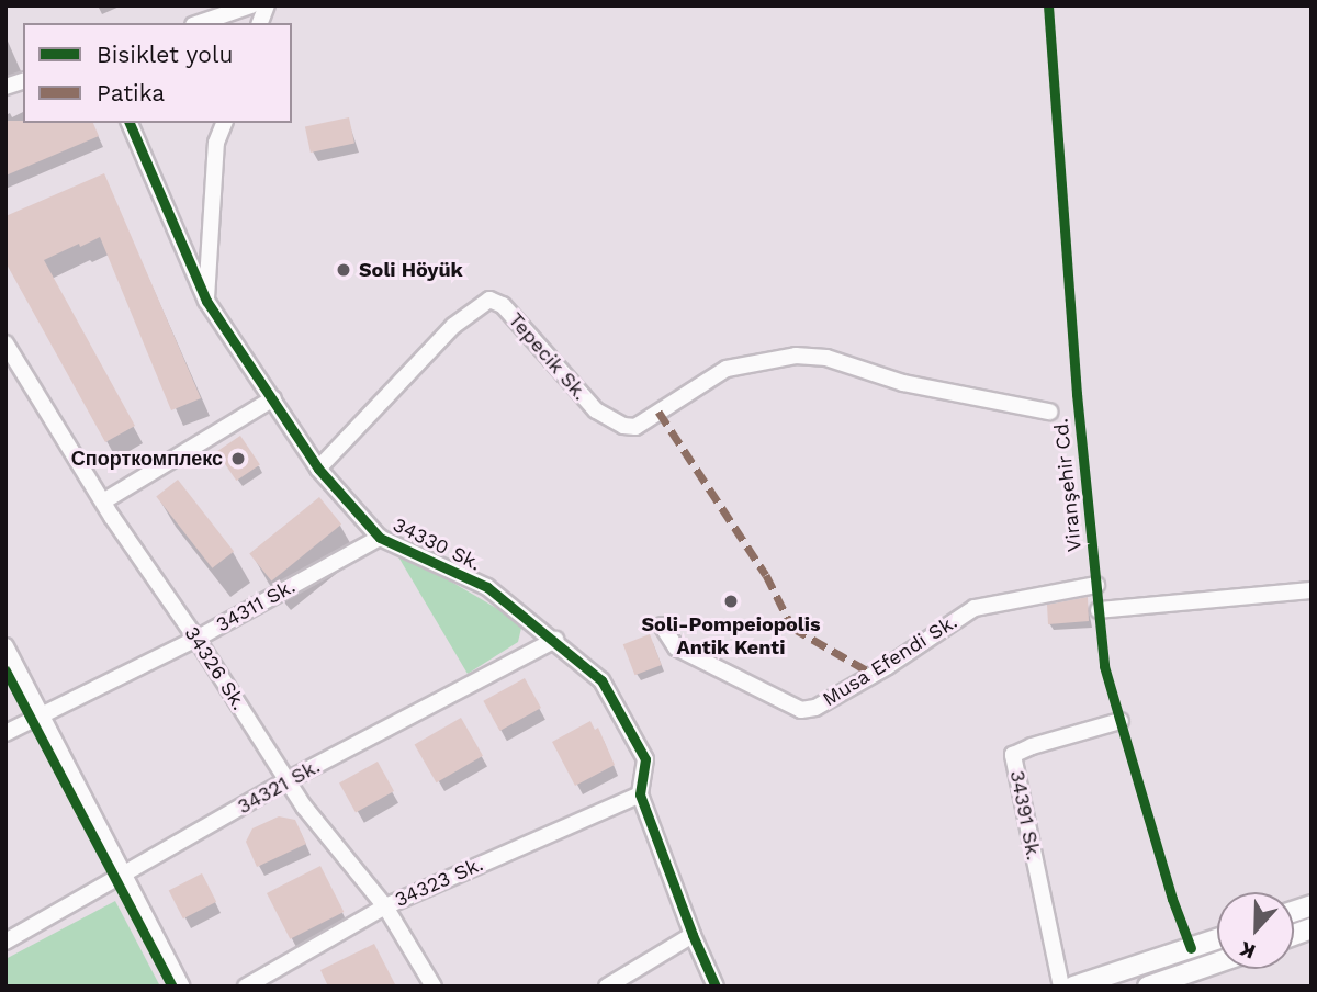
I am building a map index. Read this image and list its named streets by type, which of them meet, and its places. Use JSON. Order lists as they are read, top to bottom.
{
  "streets": {
    "street": [
      "Tepecik Sk.",
      "34330 Sk.",
      "34311 Sk.",
      "Musa Efendi Sk.",
      "34326 Sk.",
      "34321 Sk.",
      "34391 Sk.",
      "34323 Sk."
    ],
    "cycle path": ["Viranşehir Cd."]
  },
  "crossings": [
    ["Tepecik Sk.", "34330 Sk."],
    ["34330 Sk.", "34311 Sk."],
    ["34330 Sk.", "34321 Sk."],
    ["34330 Sk.", "34323 Sk."],
    ["34311 Sk.", "34326 Sk."],
    ["34326 Sk.", "34321 Sk."],
    ["34326 Sk.", "34323 Sk."]
  ],
  "places": ["Soli Höyük", "Спорткомплекс", "Soli-Pompeiopolis Antik Kenti"],
  "legend": ["Bisiklet yolu", "Patika"],
  "north": "bottom"
}
